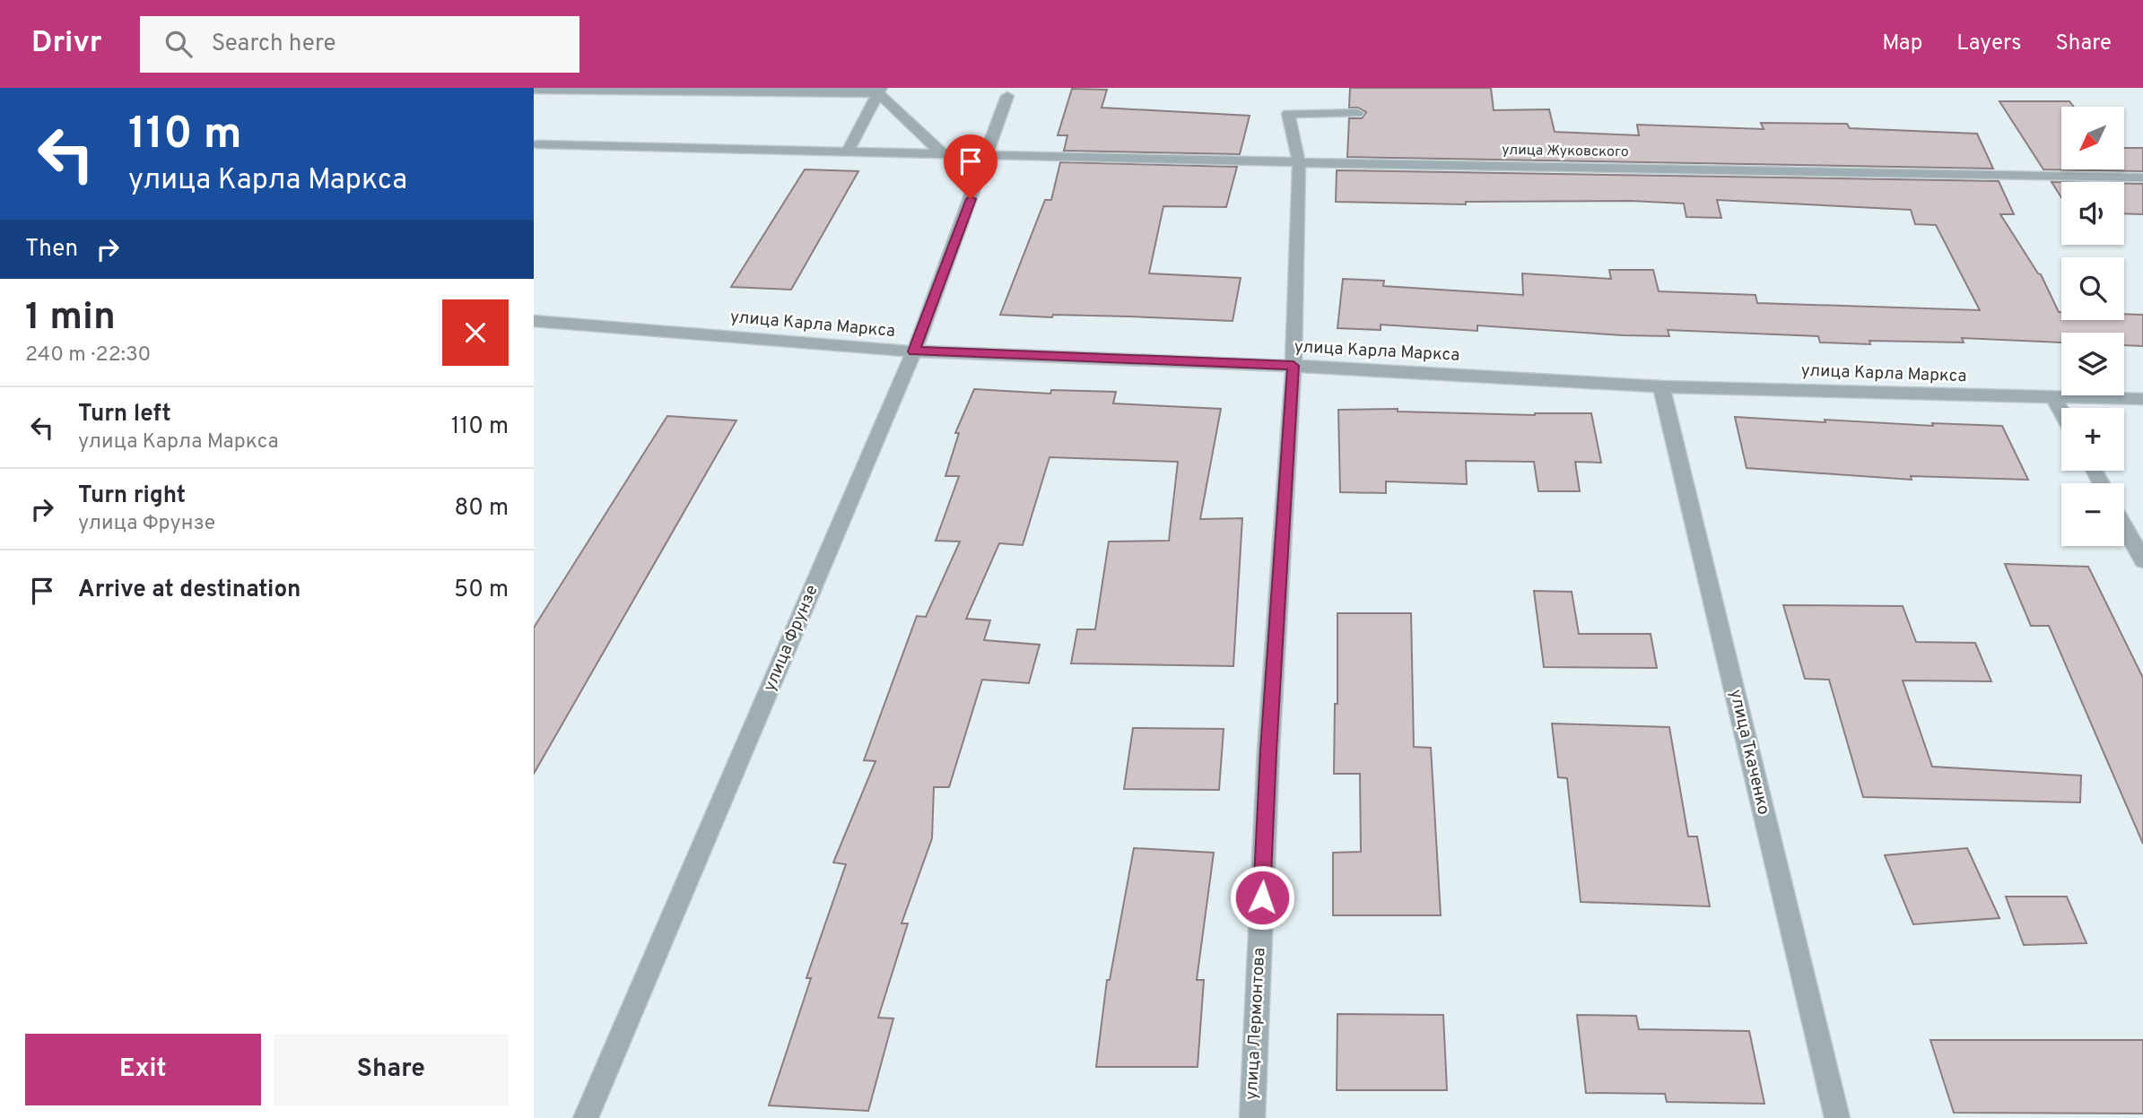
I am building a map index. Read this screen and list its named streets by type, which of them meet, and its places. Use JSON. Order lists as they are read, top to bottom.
{
  "streets": {
    "street": [
      "улица Жуковского",
      "улица Карла Маркса",
      "улица Фрунзе",
      "улица Ткаченко",
      "улица Лермонтова"
    ]
  },
  "crossings": [
    ["улица Жуковского", "улица Фрунзе"],
    ["улица Жуковского", "улица Лермонтова"],
    ["улица Карла Маркса", "улица Фрунзе"],
    ["улица Карла Маркса", "улица Ткаченко"],
    ["улица Карла Маркса", "улица Лермонтова"]
  ],
  "north": "bottom left",
  "page": {
    "header": "Drivr",
    "search": "Search here",
    "nav": ["Map", "Layers", "Share"],
    "turn": ["110 m", "улица Карла Маркса"],
    "map_buttons": ["+", "−"],
    "then": "Then",
    "heading": ["1 min", "240 m · 22:30"],
    "list": [
      {
        "name": "Turn left",
        "note": "улица Карла Маркса",
        "value": "110 m"
      },
      {
        "name": "Turn right",
        "note": "улица Фрунзе",
        "value": "80 m"
      },
      {
        "name": "Arrive at destination",
        "value": "50 m"
      }
    ],
    "buttons": ["Exit", "Share"]
  }
}
